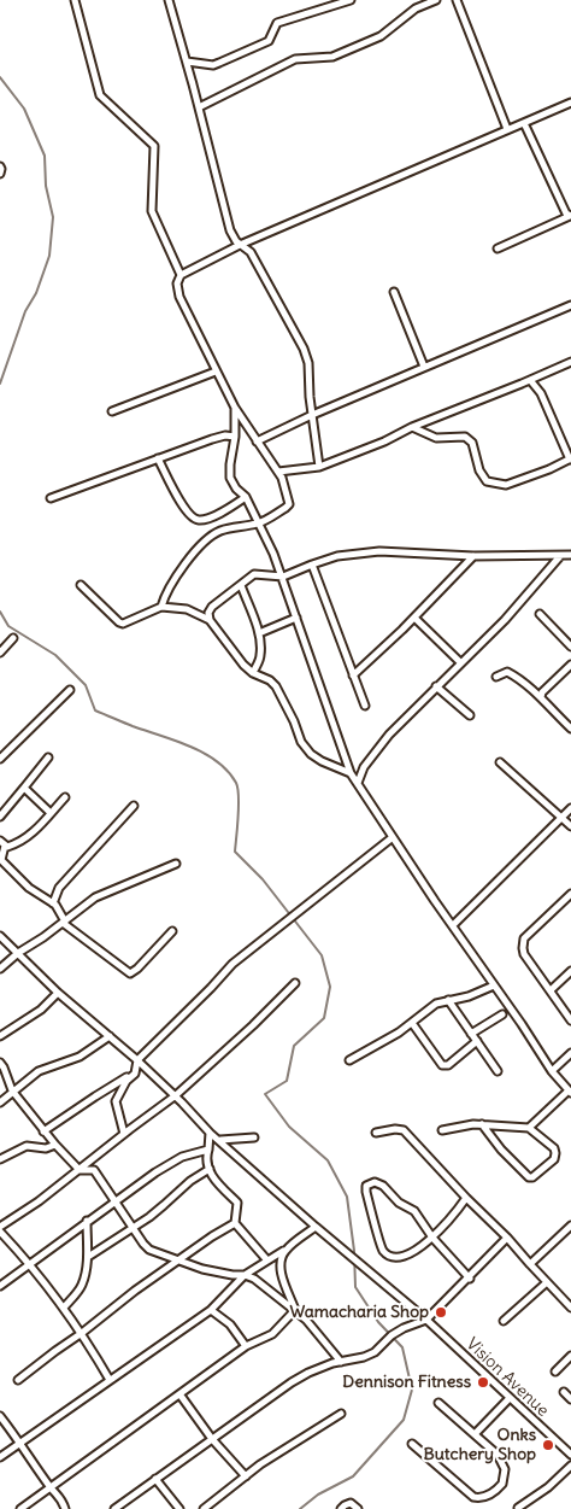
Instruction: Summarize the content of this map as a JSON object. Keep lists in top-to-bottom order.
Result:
{
  "streets": {
    "street": ["Vision Avenue"]
  },
  "places": ["Wamacharia Shop", "Dennison Fitness", "Onks Butchery Shop"]
}
